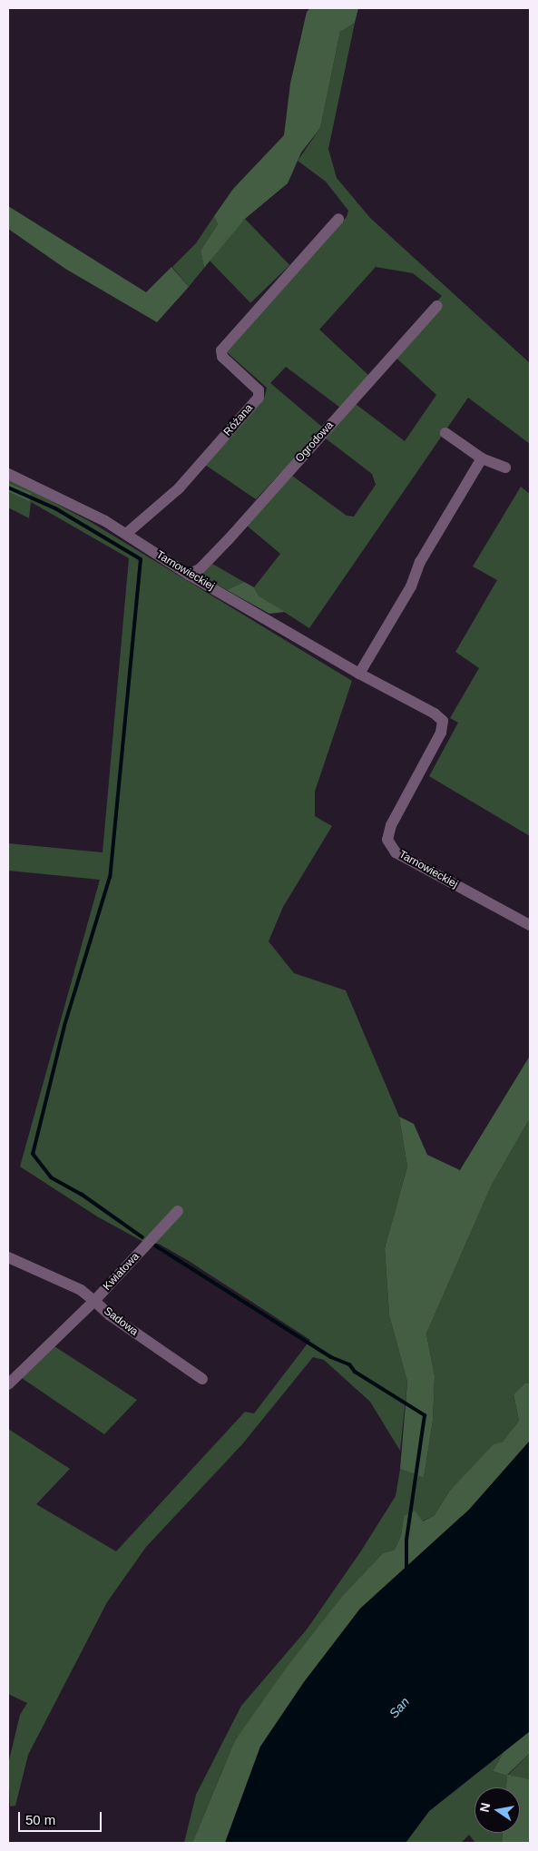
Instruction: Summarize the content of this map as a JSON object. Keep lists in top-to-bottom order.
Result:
{
  "streets": {
    "street": [
      "Różana",
      "Ogrodowa",
      "Tarnowieckiej",
      "Kwiatowa",
      "Sadowa"
    ]
  },
  "crossings": [
    ["Różana", "Tarnowieckiej"],
    ["Ogrodowa", "Tarnowieckiej"],
    ["Kwiatowa", "Sadowa"]
  ],
  "water": ["San"],
  "scale_bar": "50 m",
  "north": "left"
}
